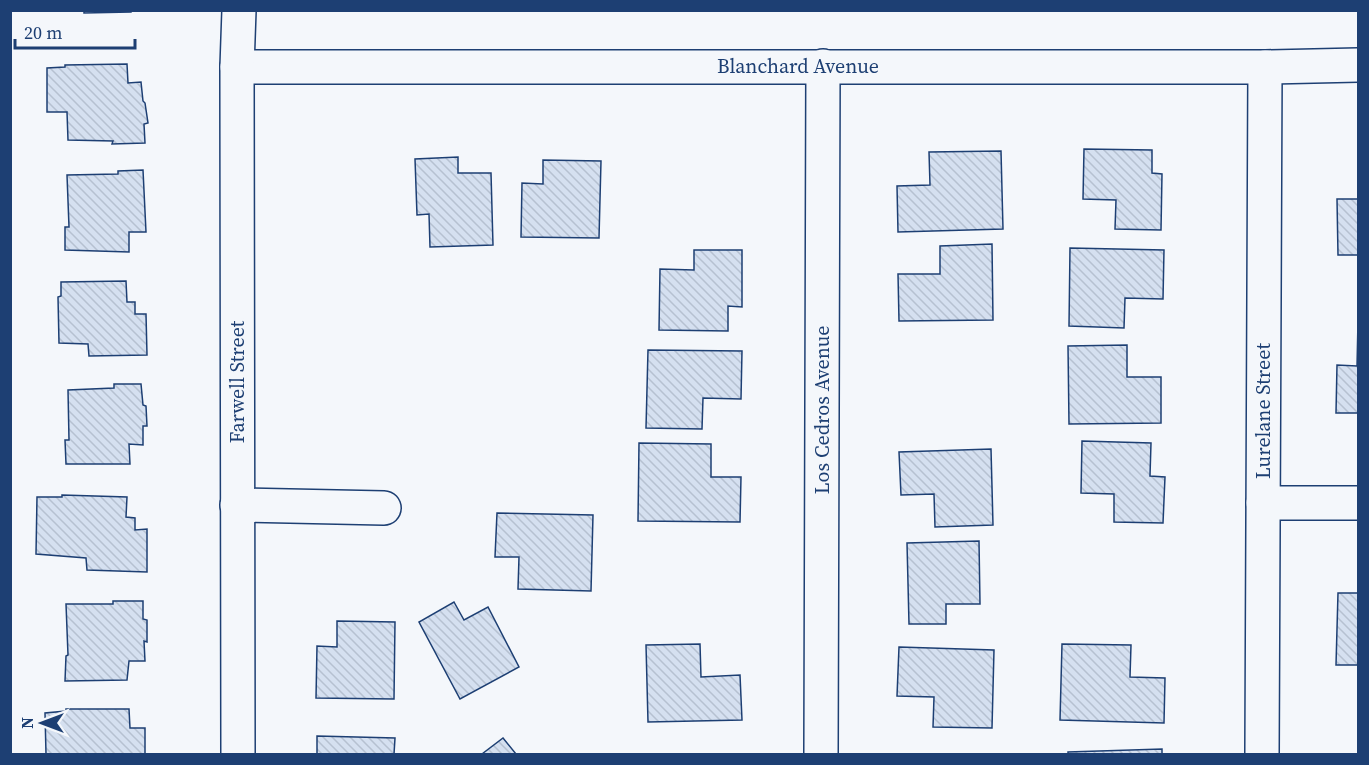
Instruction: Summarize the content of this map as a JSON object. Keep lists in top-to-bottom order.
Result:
{
  "streets": {
    "street": [
      "Blanchard Avenue",
      "Farwell Street",
      "Los Cedros Avenue",
      "Lurelane Street"
    ]
  },
  "crossings": [
    ["Blanchard Avenue", "Farwell Street"],
    ["Blanchard Avenue", "Los Cedros Avenue"],
    ["Blanchard Avenue", "Lurelane Street"]
  ],
  "scale_bar": "20 m",
  "north": "left"
}
